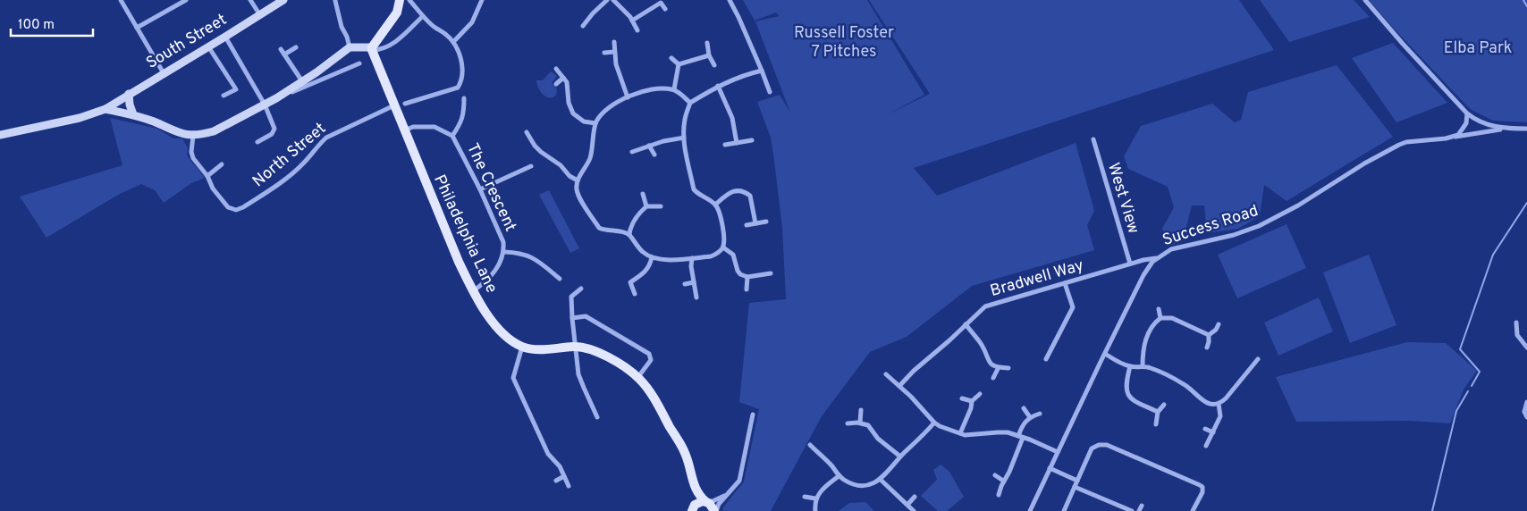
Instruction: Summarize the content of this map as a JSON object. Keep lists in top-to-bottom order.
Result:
{
  "streets": {
    "main road": ["Philadelphia Lane"],
    "street": [
      "South Street",
      "North Street",
      "The Crescent",
      "West View",
      "Success Road",
      "Bradwell Way"
    ]
  },
  "crossings": [
    ["North Street", "Philadelphia Lane"],
    ["The Crescent", "Philadelphia Lane"],
    ["West View", "Bradwell Way"],
    ["Success Road", "Bradwell Way"]
  ],
  "parks": ["Russell Foster 7 Pitches", "Elba Park"],
  "scale_bar": "100 m"
}
